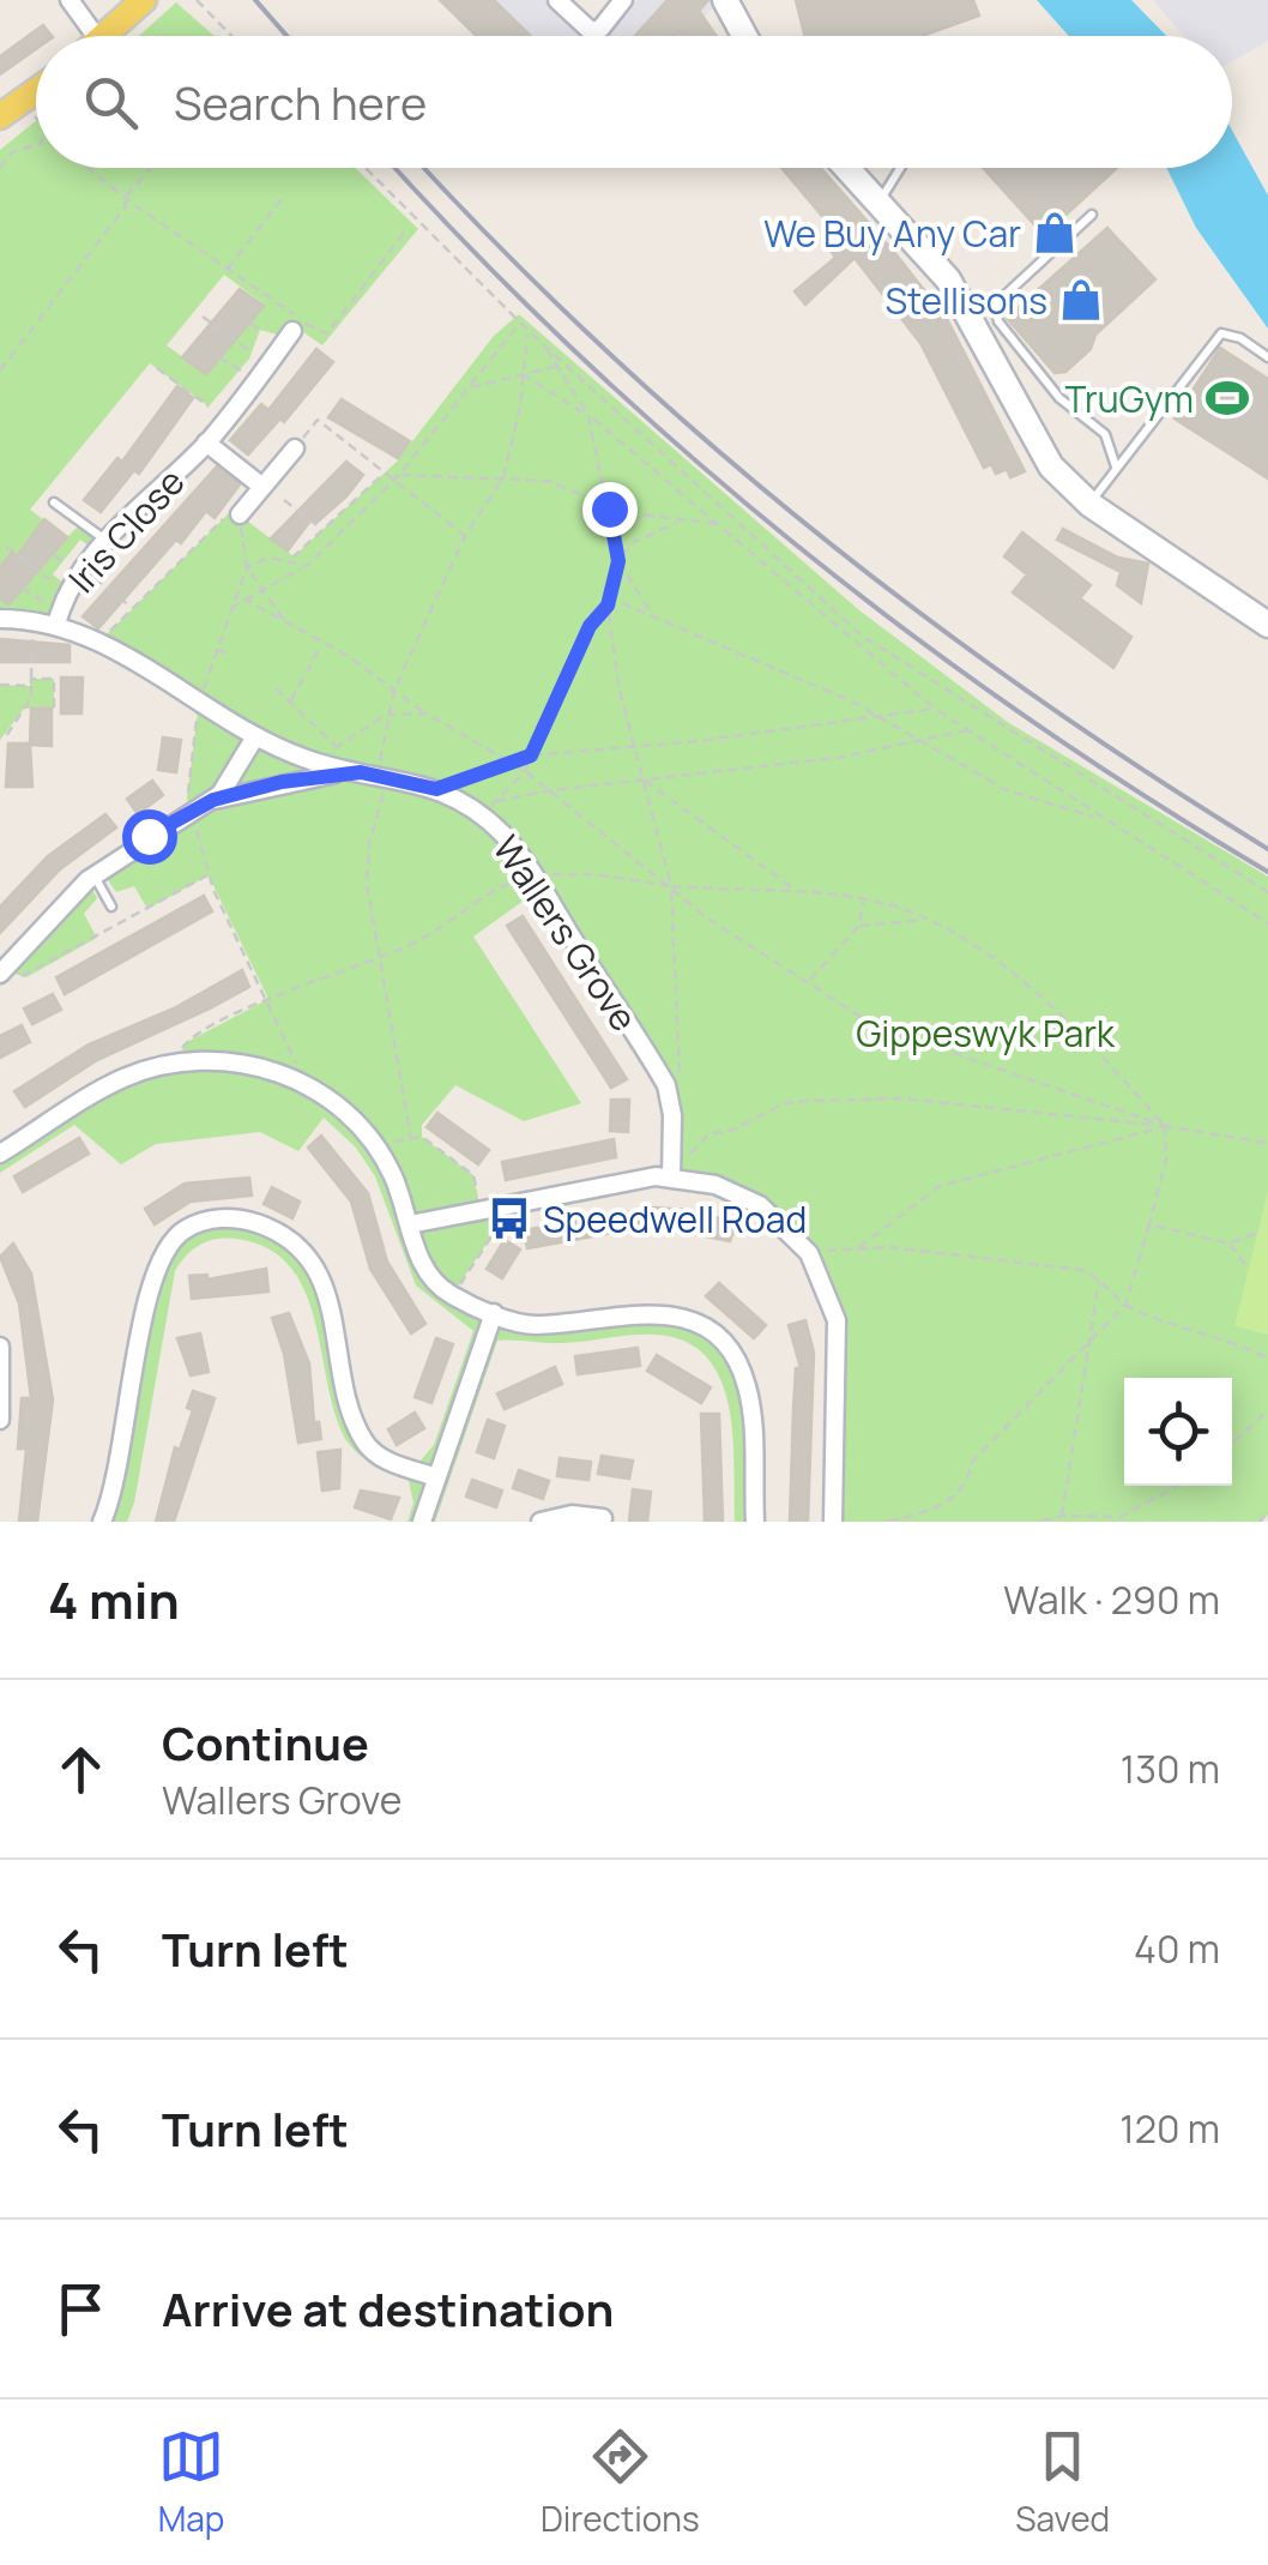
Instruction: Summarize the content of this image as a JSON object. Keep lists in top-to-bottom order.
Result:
{
  "streets": {
    "street": ["Iris Close", "Wallers Grove"]
  },
  "parks": ["Gippeswyk Park"],
  "places": {
    "shop": ["We Buy Any Car", "Stellisons"],
    "sports": ["TruGym"],
    "bus stop": ["Speedwell Road"]
  },
  "page": {
    "search": "Search here",
    "heading": ["4 min", "Walk · 290 m"],
    "list": [
      ["Continue", "Wallers Grove", "130 m"],
      ["Turn left", "40 m"],
      ["Turn left", "120 m"],
      "Arrive at destination"
    ],
    "nav": ["Map", "Directions", "Saved"]
  }
}
